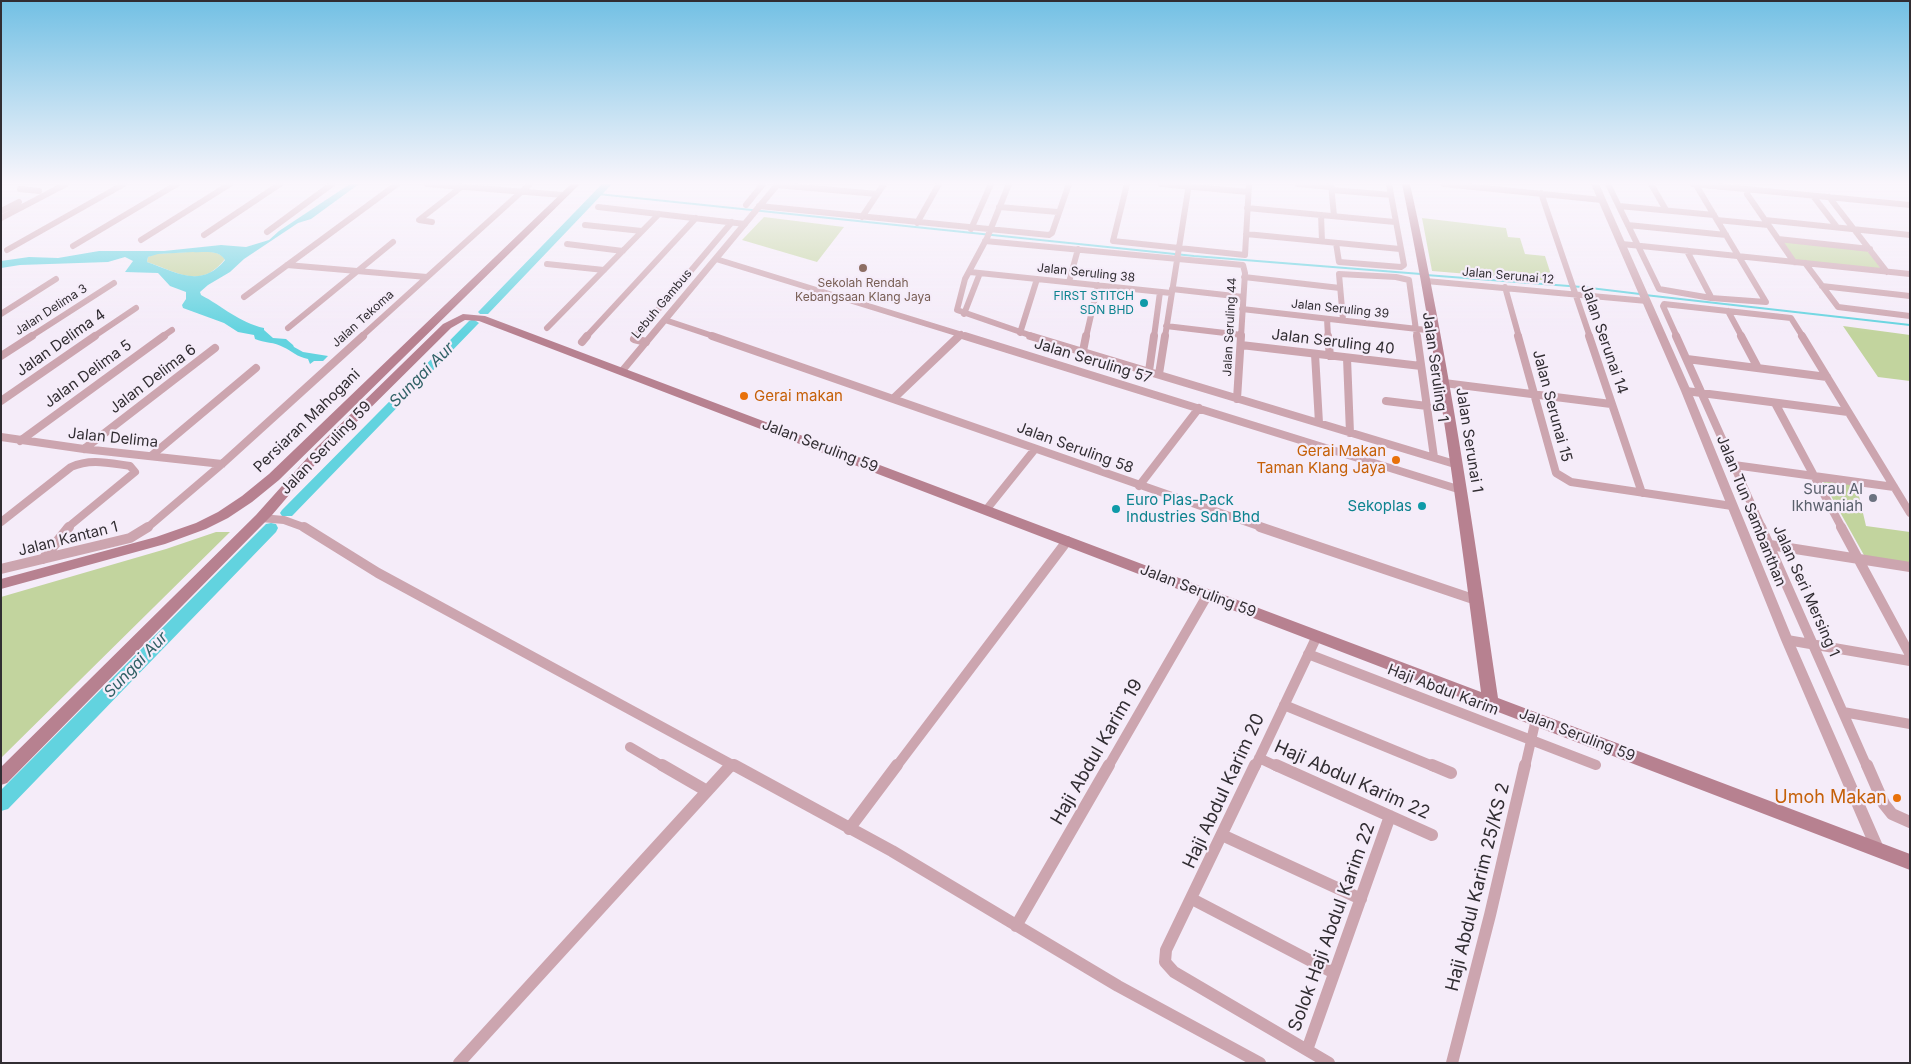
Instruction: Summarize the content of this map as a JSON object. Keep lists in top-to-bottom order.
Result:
{
  "streets": {
    "main road": ["Persiaran Mahogani", "Jalan Serunai 1", "Jalan Seruling 59"],
    "street": [
      "Jalan Seruling 38",
      "Jalan Serunai 12",
      "Lebuh Gambus",
      "Jalan Seruling 39",
      "Jalan Delima 3",
      "Jalan Tekoma",
      "Jalan Seruling 44",
      "Jalan Serunai 14",
      "Jalan Seruling 40",
      "Jalan Delima 4",
      "Jalan Seruling 57",
      "Jalan Seruling 1",
      "Jalan Delima 5",
      "Jalan Delima 6",
      "Jalan Serunai 15",
      "Jalan Delima",
      "Jalan Seruling 58",
      "Jalan Tun Sambanthan",
      "Jalan Kantan 1",
      "Jalan Seri Mersing 1",
      "Haji Abdul Karim",
      "Haji Abdul Karim 19",
      "Haji Abdul Karim 22",
      "Haji Abdul Karim 20",
      "Haji Abdul Karim 25/KS 2",
      "Solok Haji Abdul Karim 22"
    ]
  },
  "crossings": [
    ["Jalan Seruling 38", "Jalan Seruling 44"],
    ["Jalan Serunai 12", "Jalan Serunai 14"],
    ["Jalan Serunai 12", "Jalan Serunai 15"],
    ["Jalan Serunai 12", "Jalan Serunai 1"],
    ["Jalan Serunai 12", "Jalan Tun Sambanthan"],
    ["Lebuh Gambus", "Jalan Seruling 57"],
    ["Lebuh Gambus", "Jalan Seruling 59"],
    ["Lebuh Gambus", "Jalan Seruling 58"],
    ["Jalan Seruling 39", "Jalan Seruling 44"],
    ["Jalan Seruling 39", "Jalan Seruling 1"],
    ["Jalan Seruling 39", "Jalan Serunai 1"],
    ["Jalan Tekoma", "Jalan Delima"],
    ["Jalan Tekoma", "Jalan Kantan 1"],
    ["Jalan Seruling 44", "Jalan Seruling 40"],
    ["Jalan Seruling 44", "Jalan Seruling 57"],
    ["Jalan Serunai 14", "Jalan Serunai 15"],
    ["Jalan Seruling 40", "Jalan Seruling 1"],
    ["Jalan Seruling 57", "Jalan Seruling 1"],
    ["Jalan Seruling 57", "Jalan Serunai 1"],
    ["Jalan Delima 5", "Jalan Delima"],
    ["Jalan Delima 6", "Jalan Delima"],
    ["Jalan Serunai 15", "Jalan Tun Sambanthan"],
    ["Jalan Serunai 1", "Jalan Seruling 59"],
    ["Jalan Serunai 1", "Jalan Seruling 58"],
    ["Jalan Seruling 59", "Jalan Tun Sambanthan"],
    ["Jalan Seruling 59", "Haji Abdul Karim 19"],
    ["Jalan Seruling 59", "Haji Abdul Karim 20"],
    ["Jalan Seruling 59", "Haji Abdul Karim 25/KS 2"],
    ["Jalan Tun Sambanthan", "Jalan Seri Mersing 1"],
    ["Haji Abdul Karim", "Haji Abdul Karim 20"],
    ["Haji Abdul Karim", "Haji Abdul Karim 25/KS 2"],
    ["Haji Abdul Karim 22", "Haji Abdul Karim 20"],
    ["Haji Abdul Karim 22", "Solok Haji Abdul Karim 22"],
    ["Haji Abdul Karim 20", "Solok Haji Abdul Karim 22"]
  ],
  "water": ["Sungai Aur"],
  "places": [
    "Sekolah Rendah Kebangsaan Klang Jaya",
    "FIRST STITCH SDN BHD",
    "Gerai makan",
    "Gerai Makan Taman Klang Jaya",
    "Surau Al Ikhwaniah",
    "Sekoplas",
    "Euro Plas-Pack Industries Sdn Bhd",
    "Umoh Makan"
  ]
}
